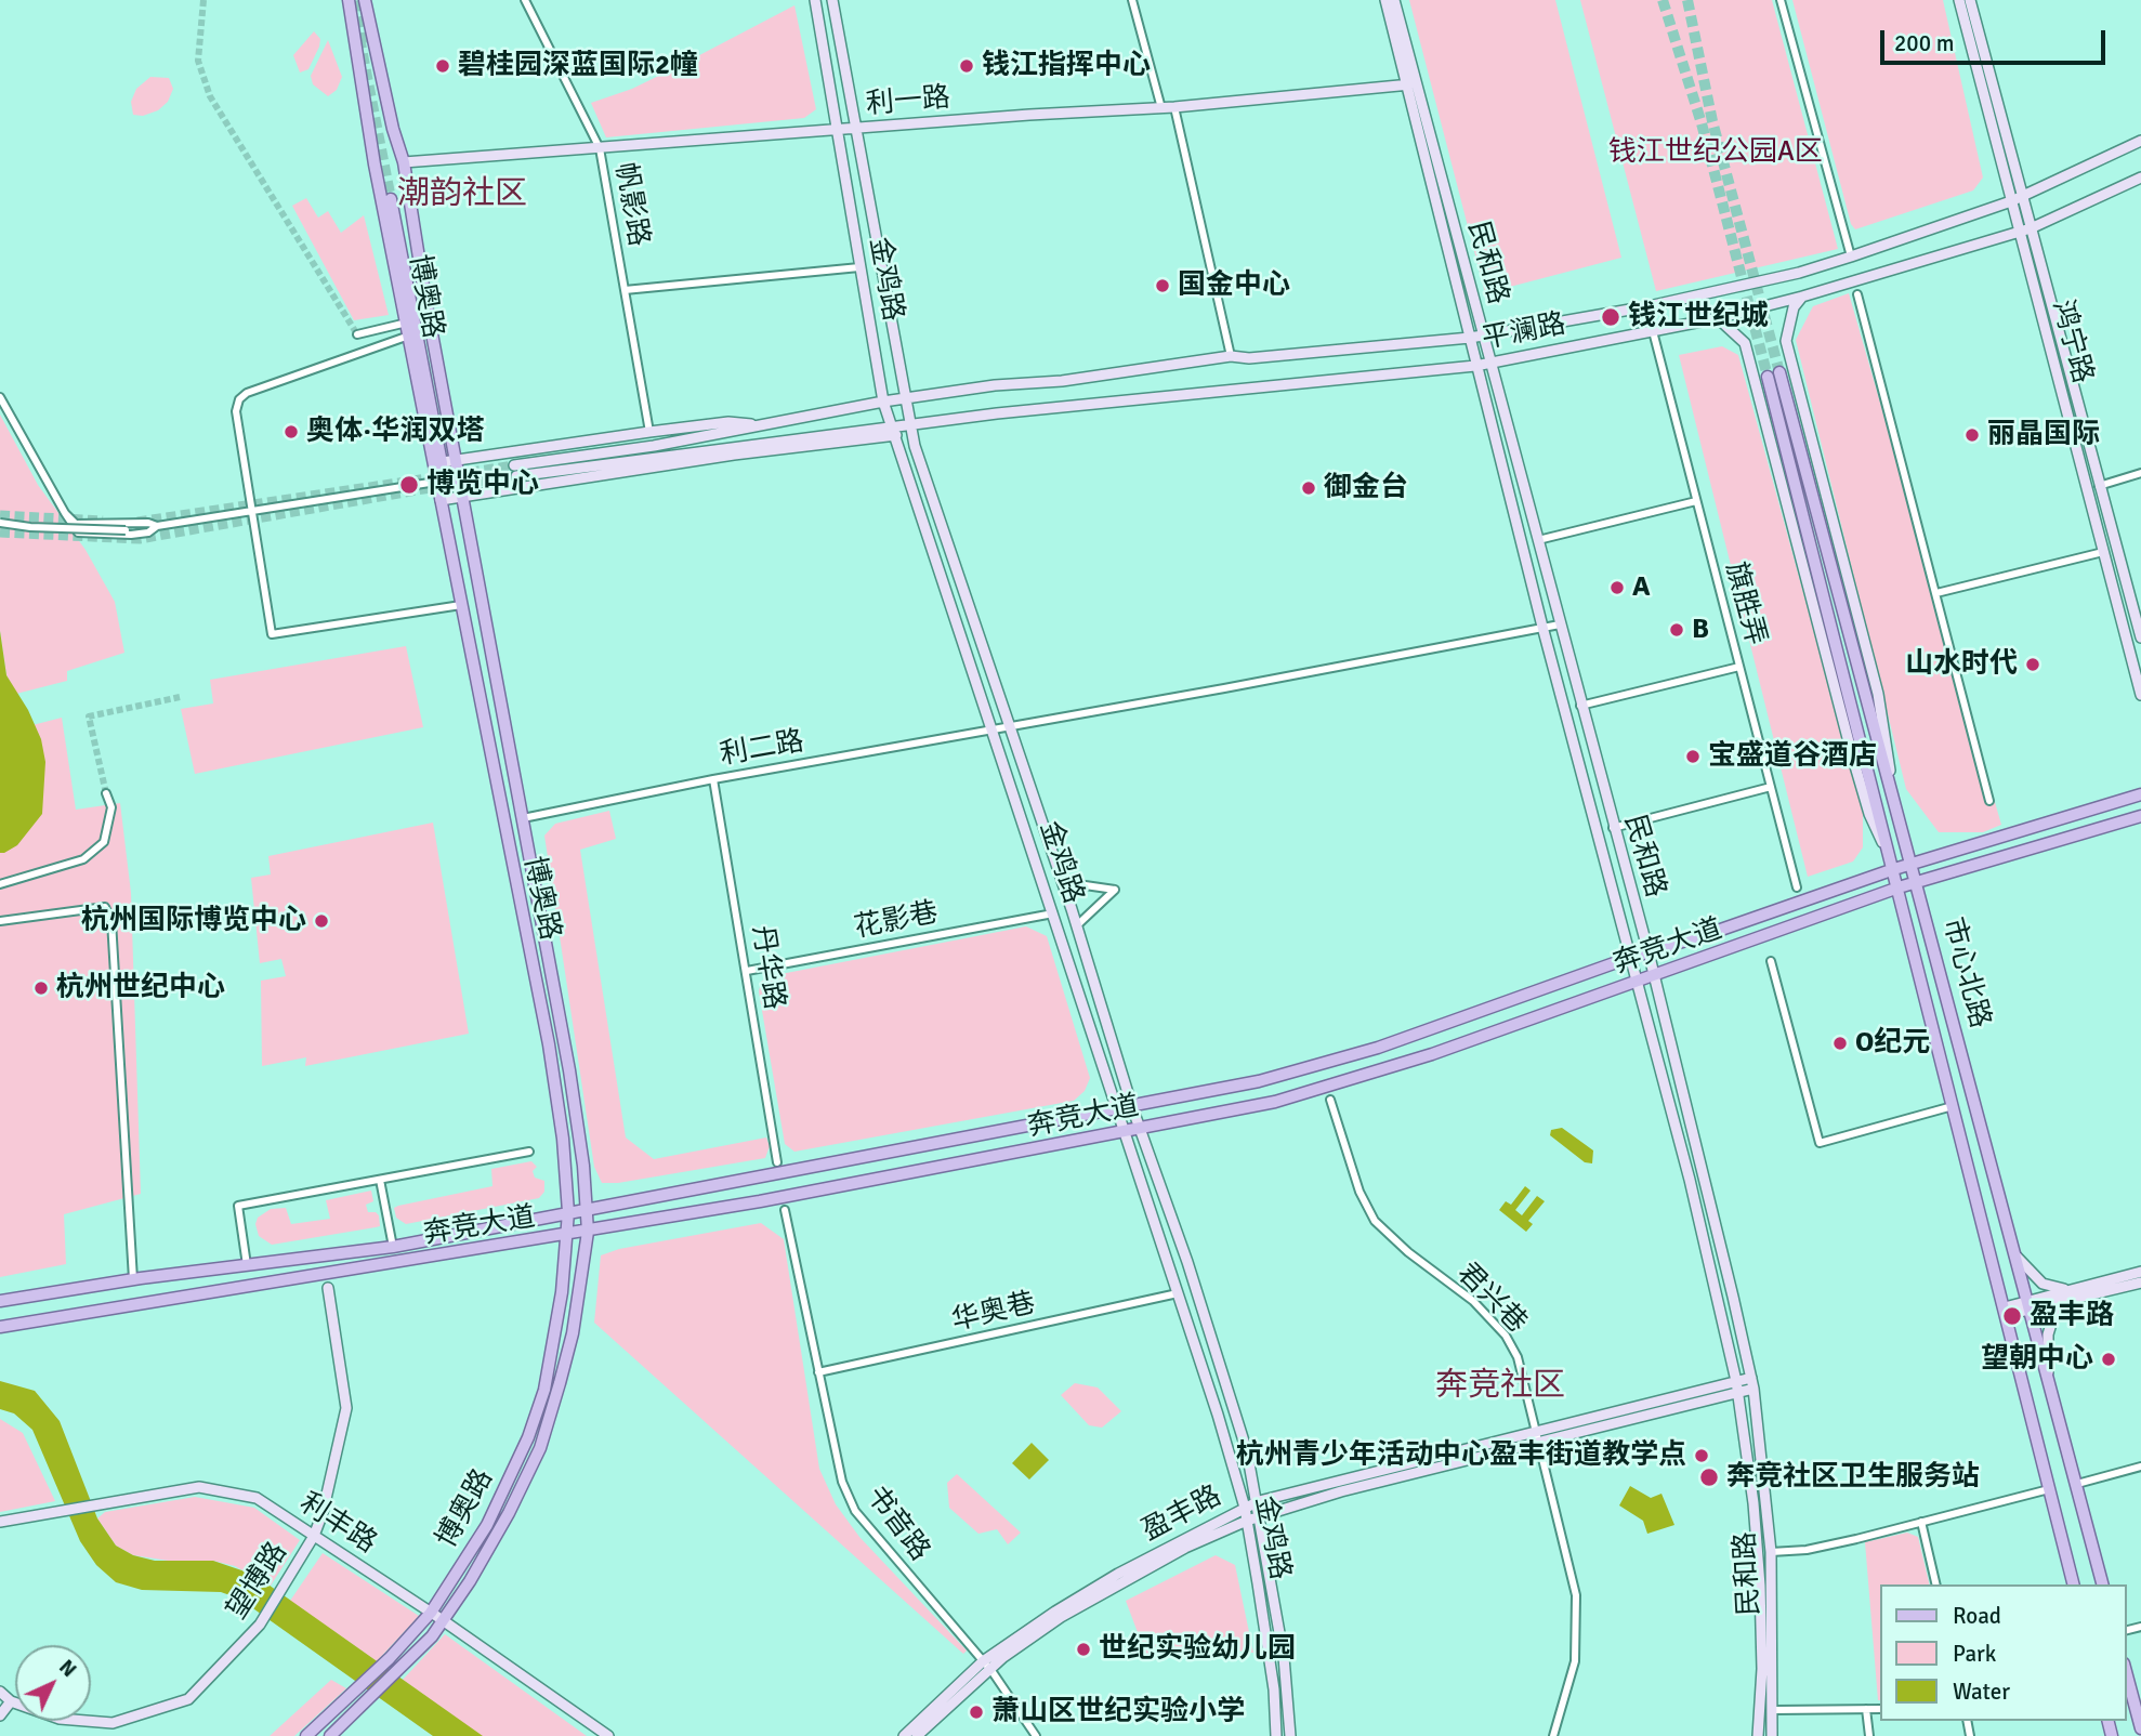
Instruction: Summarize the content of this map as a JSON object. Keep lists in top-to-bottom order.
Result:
{
  "streets": {
    "main road": [
      "利一路",
      "民和路",
      "金鸡路",
      "博奥路",
      "平澜路",
      "鸿宁路",
      "奔竞大道",
      "市心北路",
      "盈丰路",
      "利丰路",
      "望博路"
    ],
    "street": [
      "帆影路",
      "旗胜弄",
      "利二路",
      "花影巷",
      "丹华路",
      "君兴巷",
      "华奥巷",
      "书音路"
    ]
  },
  "crossings": [
    ["利一路", "帆影路"],
    ["利一路", "民和路"],
    ["利一路", "金鸡路"],
    ["利一路", "博奥路"],
    ["民和路", "平澜路"],
    ["民和路", "利二路"],
    ["民和路", "奔竞大道"],
    ["民和路", "盈丰路"],
    ["金鸡路", "平澜路"],
    ["金鸡路", "利二路"],
    ["金鸡路", "花影巷"],
    ["金鸡路", "奔竞大道"],
    ["金鸡路", "华奥巷"],
    ["金鸡路", "盈丰路"],
    ["博奥路", "利二路"],
    ["博奥路", "奔竞大道"],
    ["博奥路", "利丰路"],
    ["平澜路", "鸿宁路"],
    ["平澜路", "旗胜弄"],
    ["利二路", "丹华路"],
    ["花影巷", "丹华路"],
    ["奔竞大道", "市心北路"],
    ["君兴巷", "盈丰路"],
    ["华奥巷", "书音路"],
    ["盈丰路", "书音路"],
    ["利丰路", "望博路"]
  ],
  "districts": ["潮韵社区", "奔竞社区"],
  "parks": ["钱江世纪公园A区"],
  "places": [
    "碧桂园深蓝国际2幢",
    "钱江指挥中心",
    "国金中心",
    "钱江世纪城",
    "奥体·华润双塔",
    "丽晶国际",
    "博览中心",
    "御金台",
    "A",
    "B",
    "山水时代",
    "宝盛道谷酒店",
    "杭州国际博览中心",
    "杭州世纪中心",
    "O纪元",
    "盈丰路",
    "望朝中心",
    "杭州青少年活动中心盈丰街道教学点",
    "奔竞社区卫生服务站",
    "世纪实验幼儿园",
    "萧山区世纪实验小学"
  ],
  "legend": ["Road", "Park", "Water"],
  "scale_bar": "200 m",
  "north": "top right"
}
